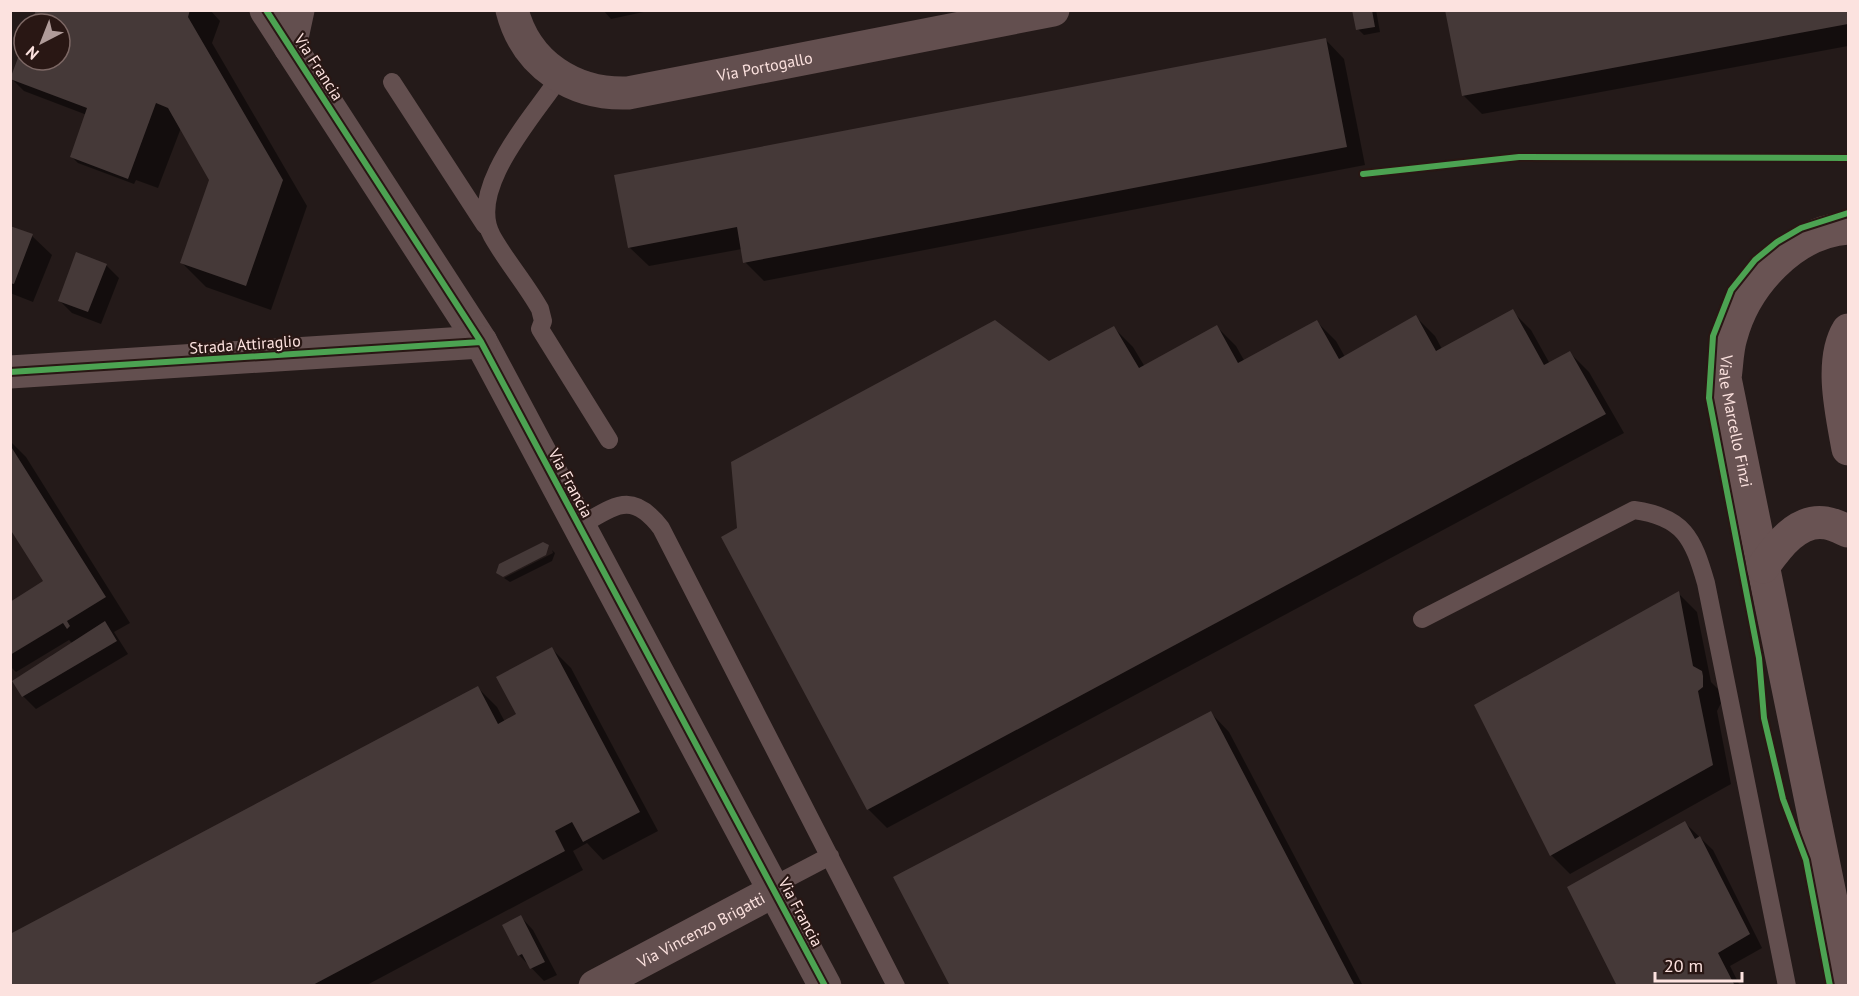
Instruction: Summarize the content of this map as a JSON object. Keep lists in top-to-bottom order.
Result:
{
  "streets": {
    "street": [
      "Via Portogallo",
      "Via Francia",
      "Strada Attiraglio",
      "Viale Marcello Finzi",
      "Via Vincenzo Brigatti"
    ]
  },
  "crossings": [
    ["Via Francia", "Strada Attiraglio"],
    ["Via Francia", "Via Vincenzo Brigatti"]
  ],
  "scale_bar": "20 m",
  "north": "bottom left"
}
